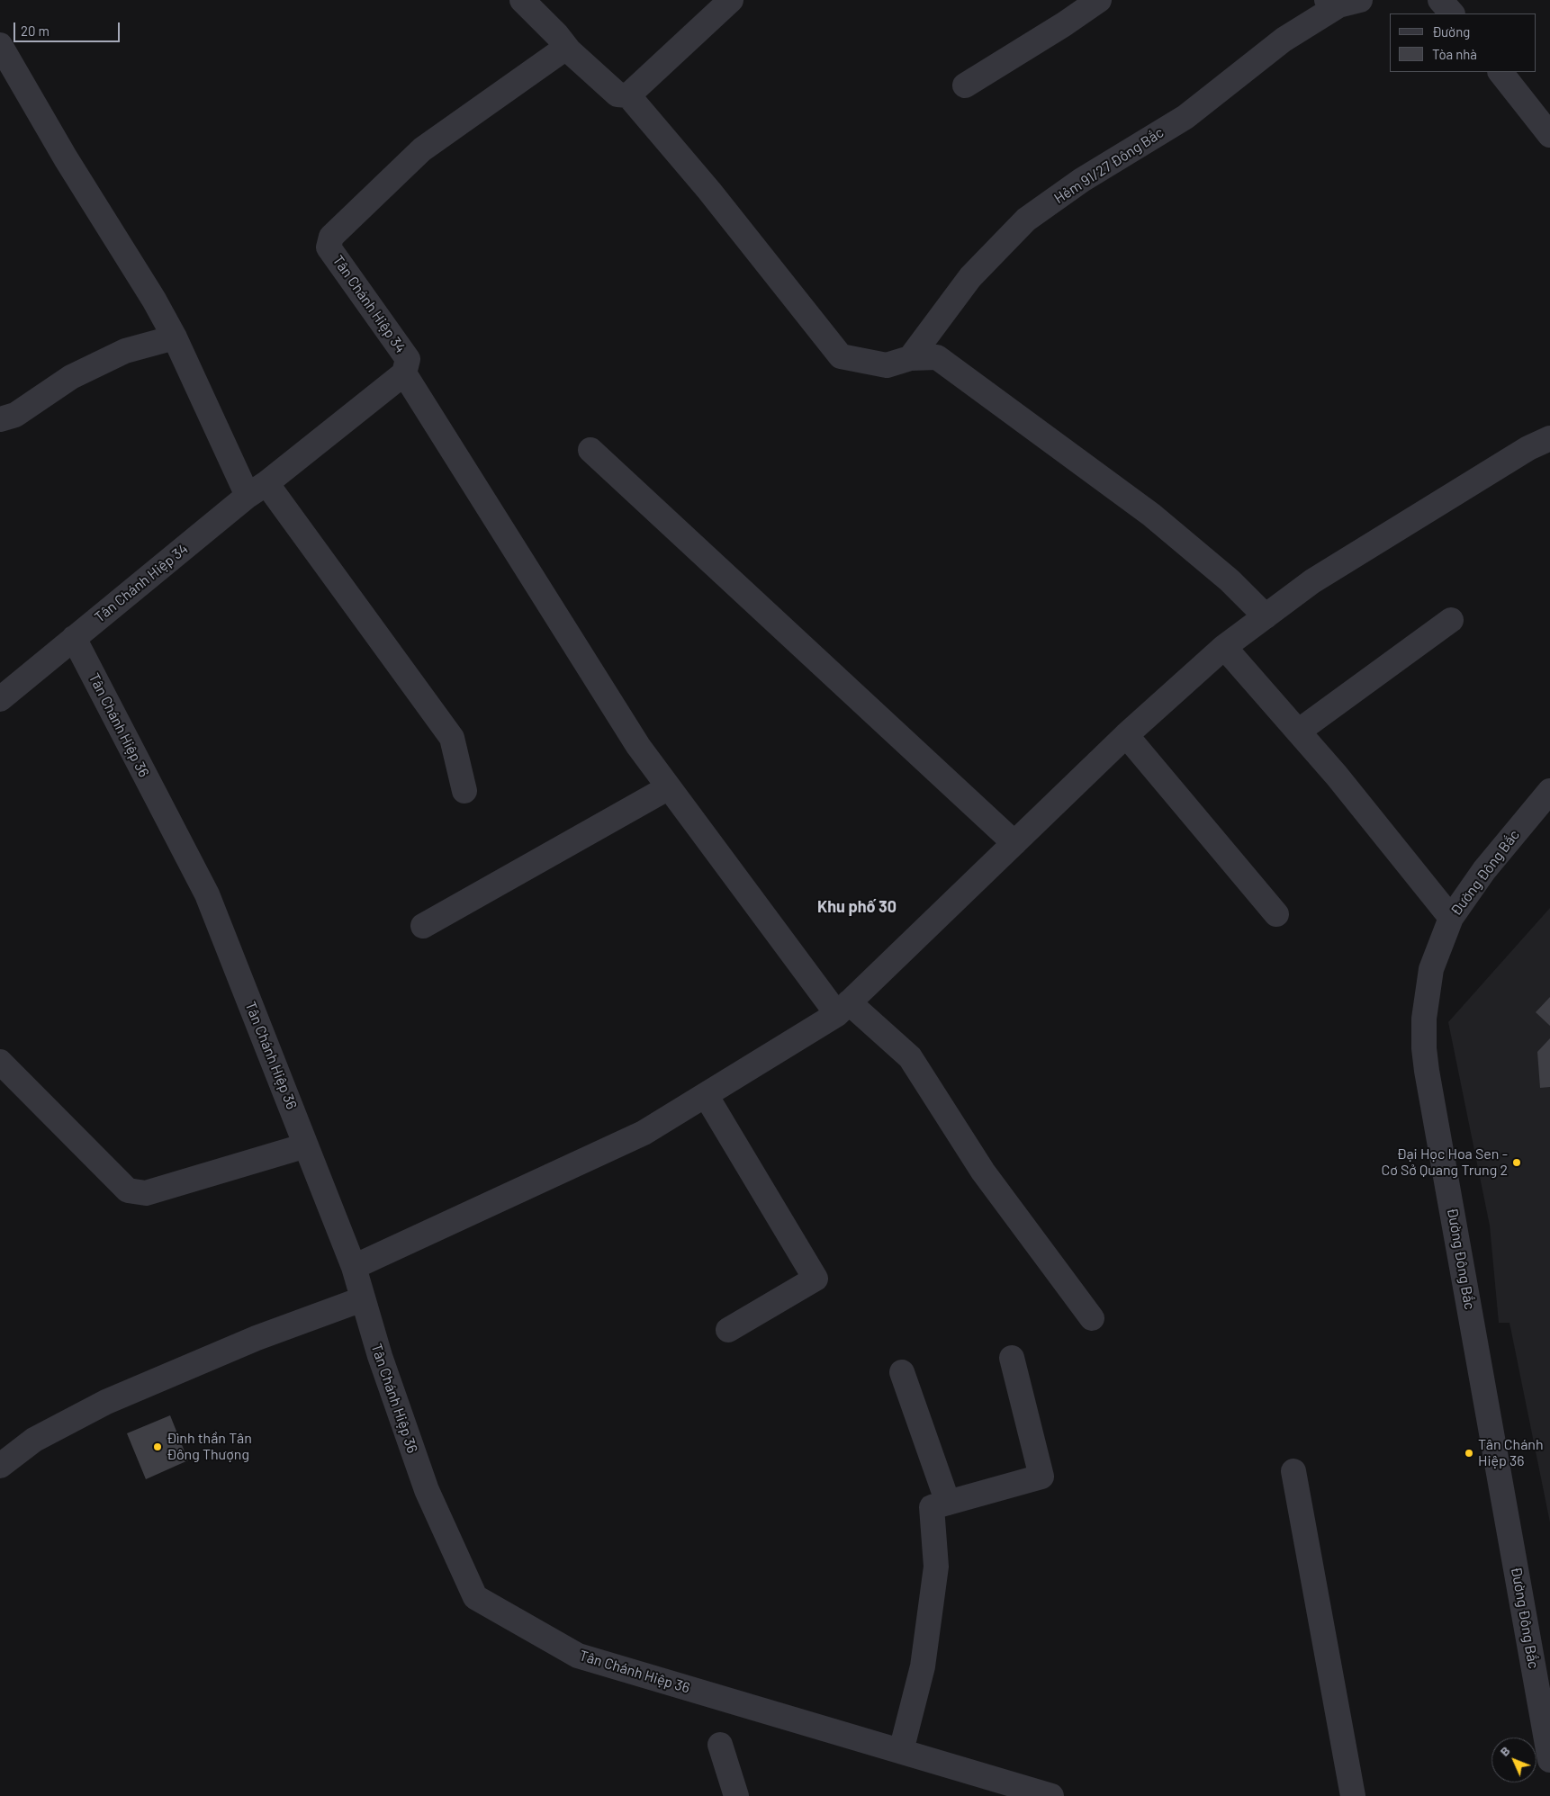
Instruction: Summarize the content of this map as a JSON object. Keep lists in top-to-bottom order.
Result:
{
  "streets": {
    "street": [
      "Hẻm 91/27 Đông Bắc",
      "Tân Chánh Hiệp 34",
      "Tân Chánh Hiệp 36",
      "Đường Đông Bắc"
    ]
  },
  "crossings": [
    ["Tân Chánh Hiệp 34", "Tân Chánh Hiệp 36"]
  ],
  "districts": ["Khu phố 30"],
  "places": ["Đại Học Hoa Sen - Cơ Sở Quang Trung 2", "Đình thần Tân Đông Thượng", "Tân Chánh Hiệp 36"],
  "legend": ["Đường", "Tòa nhà"],
  "scale_bar": "20 m",
  "north": "top left"
}
